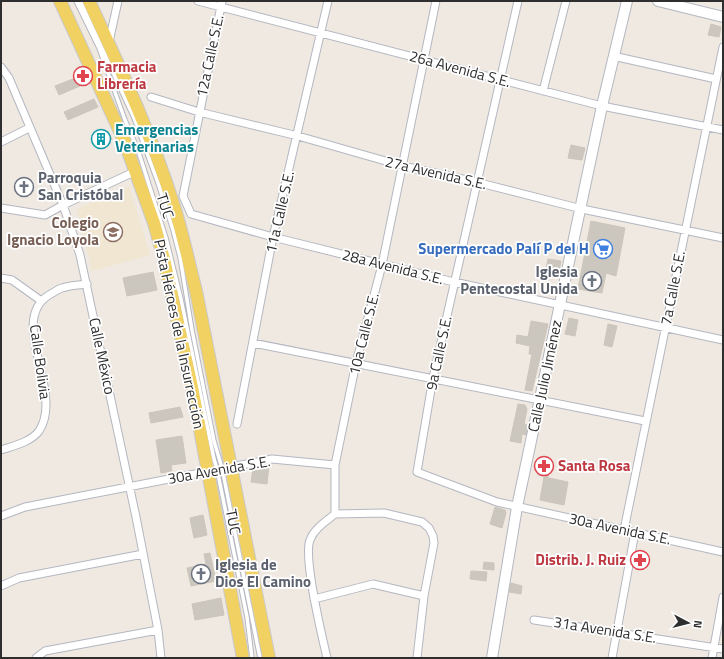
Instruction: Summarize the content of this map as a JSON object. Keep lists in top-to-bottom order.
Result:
{
  "streets": {
    "main road": ["Pista Héroes de la Insurrección", "Calle Julio Jiménez"],
    "street": [
      "12a Calle S.E.",
      "26a Avenida S.E.",
      "27a Avenida S.E.",
      "11a Calle S.E.",
      "28a Avenida S.E.",
      "7a Calle S.E.",
      "10a Calle S.E.",
      "9a Calle S.E.",
      "Calle México",
      "Calle Bolivia",
      "30a Avenida S.E.",
      "31a Avenida S.E."
    ],
    "lane": ["TUC"]
  },
  "crossings": [
    ["12a Calle S.E.", "26a Avenida S.E."],
    ["12a Calle S.E.", "27a Avenida S.E."],
    ["12a Calle S.E.", "28a Avenida S.E."],
    ["26a Avenida S.E.", "11a Calle S.E."],
    ["26a Avenida S.E.", "7a Calle S.E."],
    ["26a Avenida S.E.", "10a Calle S.E."],
    ["26a Avenida S.E.", "9a Calle S.E."],
    ["26a Avenida S.E.", "Calle Julio Jiménez"],
    ["27a Avenida S.E.", "11a Calle S.E."],
    ["27a Avenida S.E.", "28a Avenida S.E."],
    ["27a Avenida S.E.", "7a Calle S.E."],
    ["27a Avenida S.E.", "10a Calle S.E."],
    ["27a Avenida S.E.", "9a Calle S.E."],
    ["27a Avenida S.E.", "Calle Julio Jiménez"],
    ["TUC", "Pista Héroes de la Insurrección"],
    ["TUC", "30a Avenida S.E."],
    ["11a Calle S.E.", "28a Avenida S.E."],
    ["28a Avenida S.E.", "7a Calle S.E."],
    ["28a Avenida S.E.", "10a Calle S.E."],
    ["28a Avenida S.E.", "9a Calle S.E."],
    ["28a Avenida S.E.", "Calle Julio Jiménez"],
    ["7a Calle S.E.", "30a Avenida S.E."],
    ["Pista Héroes de la Insurrección", "30a Avenida S.E."],
    ["10a Calle S.E.", "30a Avenida S.E."],
    ["9a Calle S.E.", "30a Avenida S.E."],
    ["Calle México", "30a Avenida S.E."],
    ["Calle Julio Jiménez", "30a Avenida S.E."]
  ],
  "places": {
    "pharmacy": ["Farmacia Librería", "Santa Rosa", "Distrib. J. Ruiz"],
    "building": ["Emergencias Veterinarias"],
    "church": ["Parroquia San Cristóbal", "Iglesia Pentecostal Unida", "Iglesia de Dios El Camino"],
    "school or university": ["Colegio Ignacio Loyola"],
    "supermarket": ["Supermercado Palí P del H"]
  },
  "north": "right"
}
